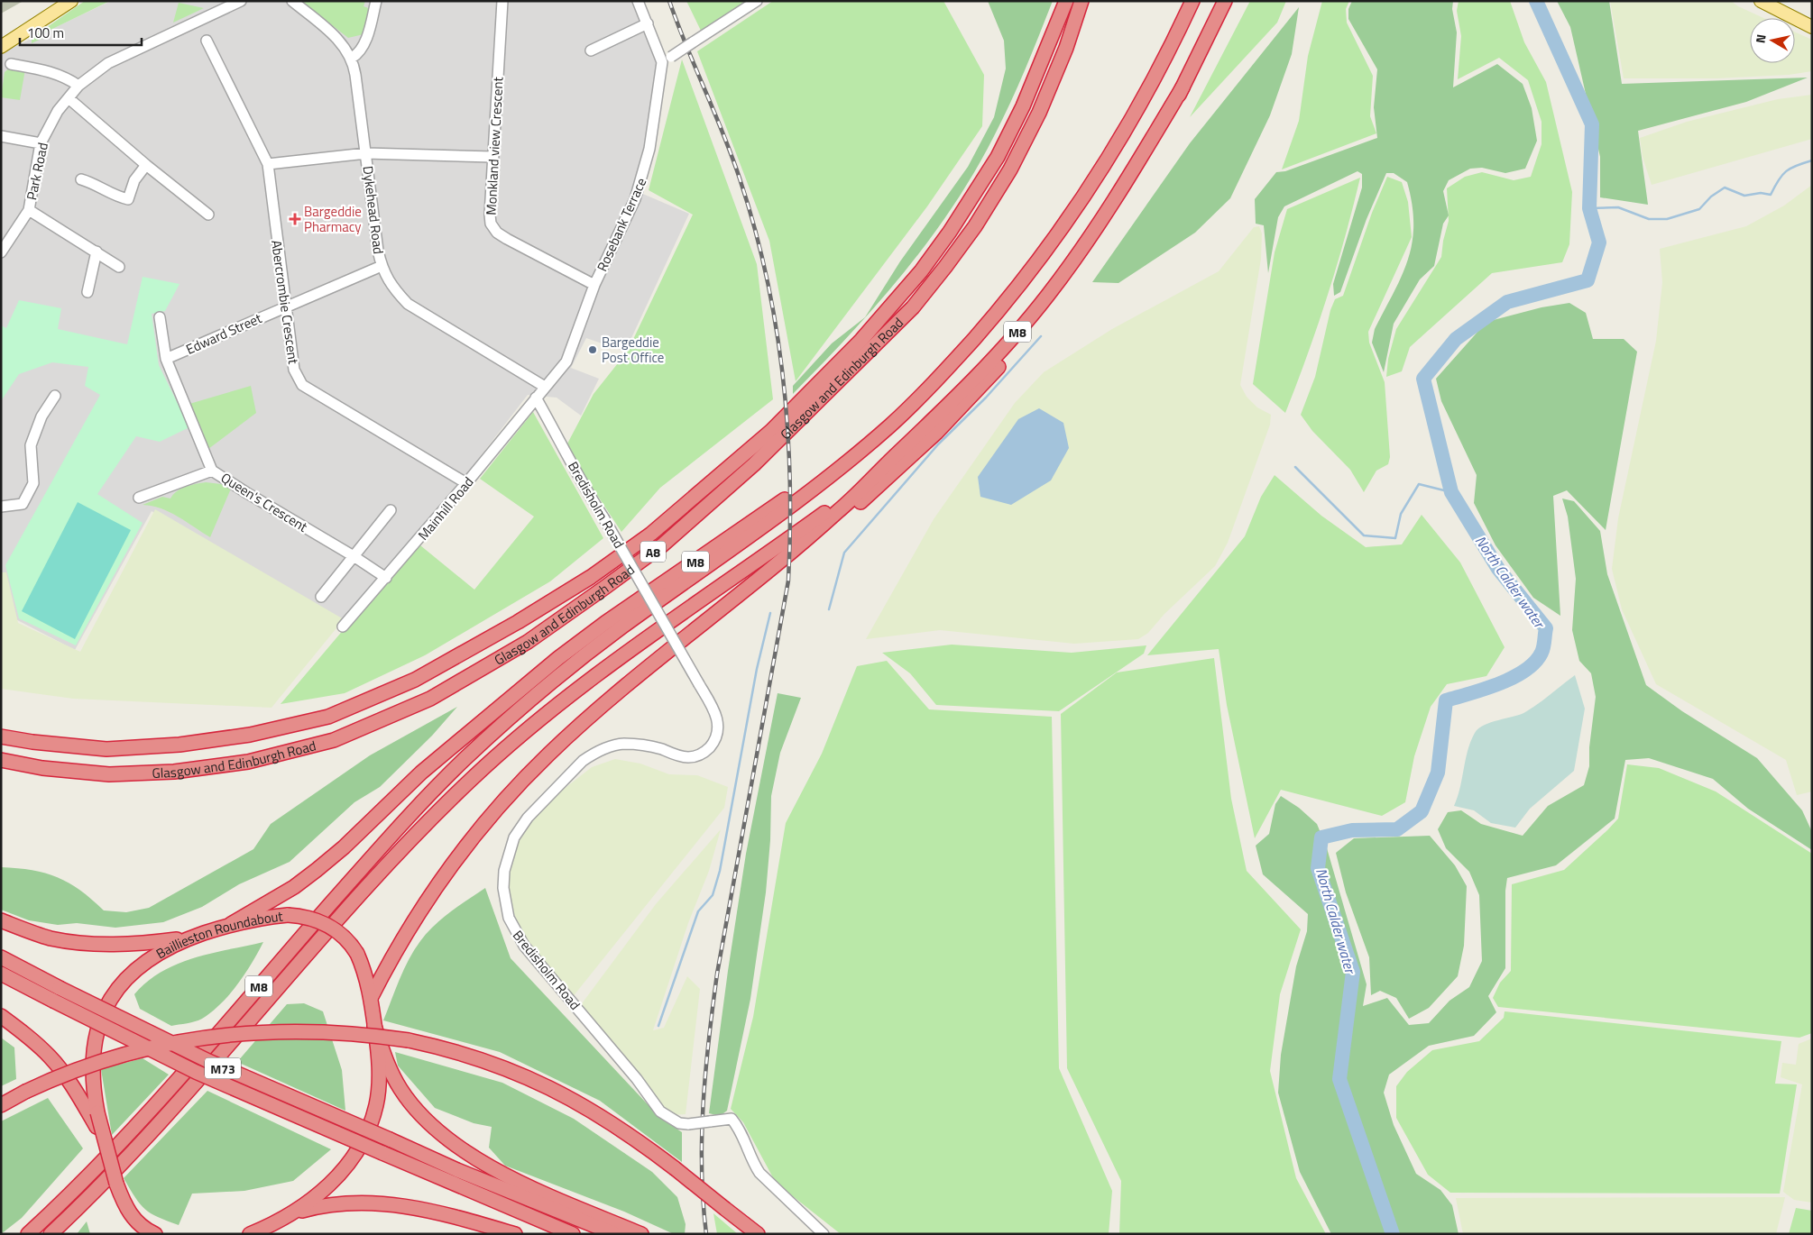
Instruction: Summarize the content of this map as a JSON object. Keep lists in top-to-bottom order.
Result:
{
  "streets": {
    "highway": [
      "M8",
      "Glasgow and Edinburgh Road",
      "A8",
      "Baillieston Roundabout",
      "M73"
    ],
    "street": [
      "Monkland view Crescent",
      "Park Road",
      "Dykehead Road",
      "Rosebank Terrace",
      "Abercrombie Crescent",
      "Edward Street",
      "Queen's Crescent",
      "Bredisholm Road",
      "Mainhill Road"
    ]
  },
  "crossings": [
    ["Monkland view Crescent", "Rosebank Terrace"],
    ["Dykehead Road", "Rosebank Terrace"],
    ["Dykehead Road", "Edward Street"],
    ["Dykehead Road", "Mainhill Road"],
    ["Rosebank Terrace", "Mainhill Road"],
    ["Abercrombie Crescent", "Edward Street"],
    ["Abercrombie Crescent", "Mainhill Road"],
    ["M8", "Baillieston Roundabout"],
    ["Edward Street", "Queen's Crescent"],
    ["Queen's Crescent", "Mainhill Road"],
    ["Bredisholm Road", "Mainhill Road"]
  ],
  "water": ["North Calder water"],
  "places": {
    "health": ["Bargeddie Pharmacy"],
    "other": ["Bargeddie Post Office"]
  },
  "scale_bar": "100 m",
  "north": "left"
}
